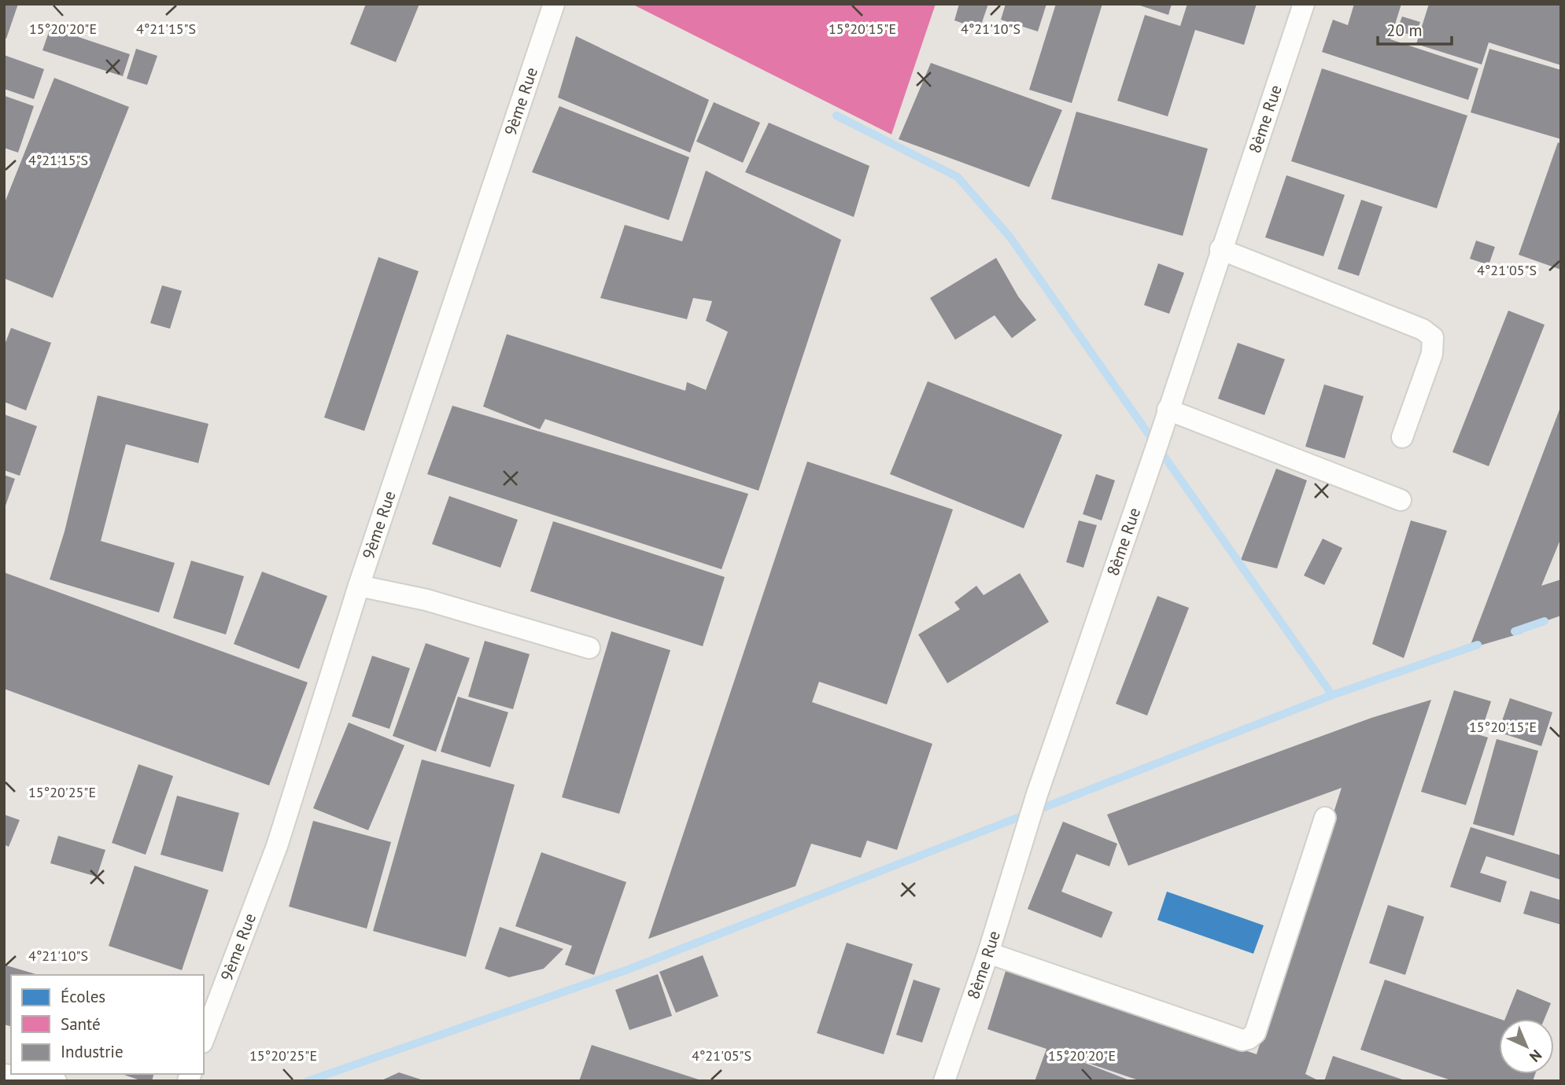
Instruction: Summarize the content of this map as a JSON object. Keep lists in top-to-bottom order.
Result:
{
  "streets": {
    "street": ["9ème Rue", "8ème Rue"]
  },
  "legend": ["Écoles", "Santé", "Industrie"],
  "scale_bar": "20 m",
  "north": "bottom right",
  "coordinates": [
    "4°21'15\"S",
    "4°21'10\"S",
    "15°20'20\"E",
    "15°20'15\"E",
    "4°21'05\"S",
    "15°20'25\"E"
  ]
}
